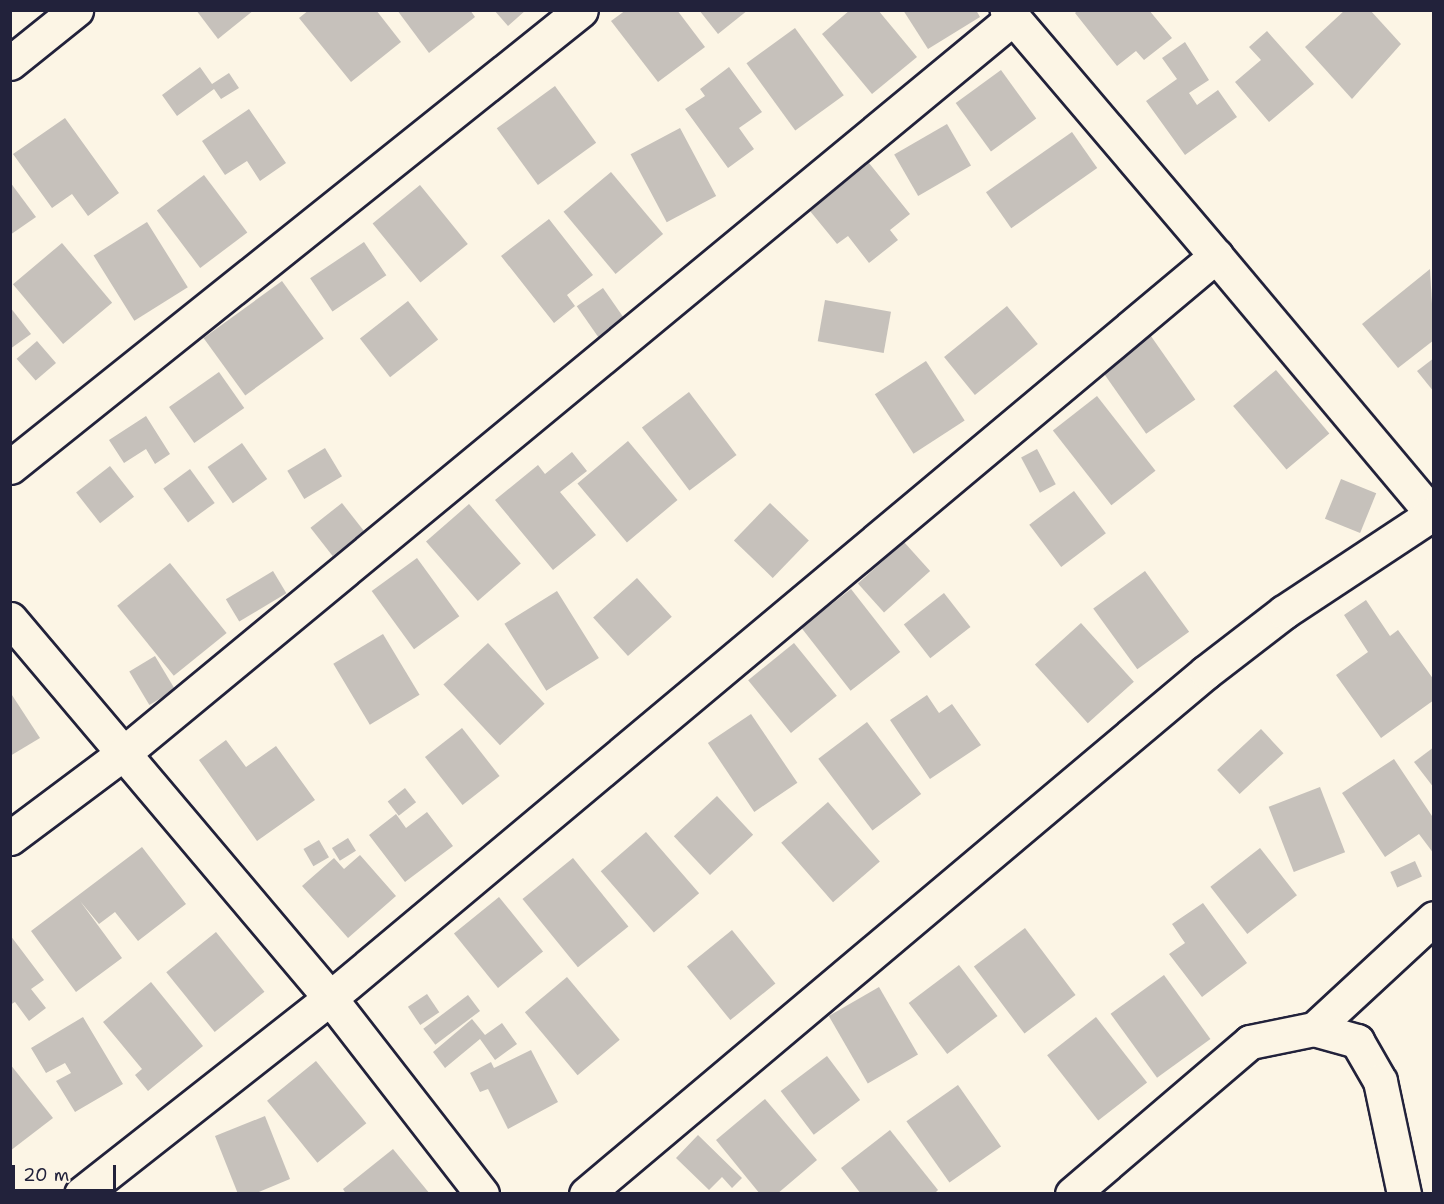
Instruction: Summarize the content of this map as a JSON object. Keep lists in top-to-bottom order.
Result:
{
  "scale_bar": "20 m"
}
